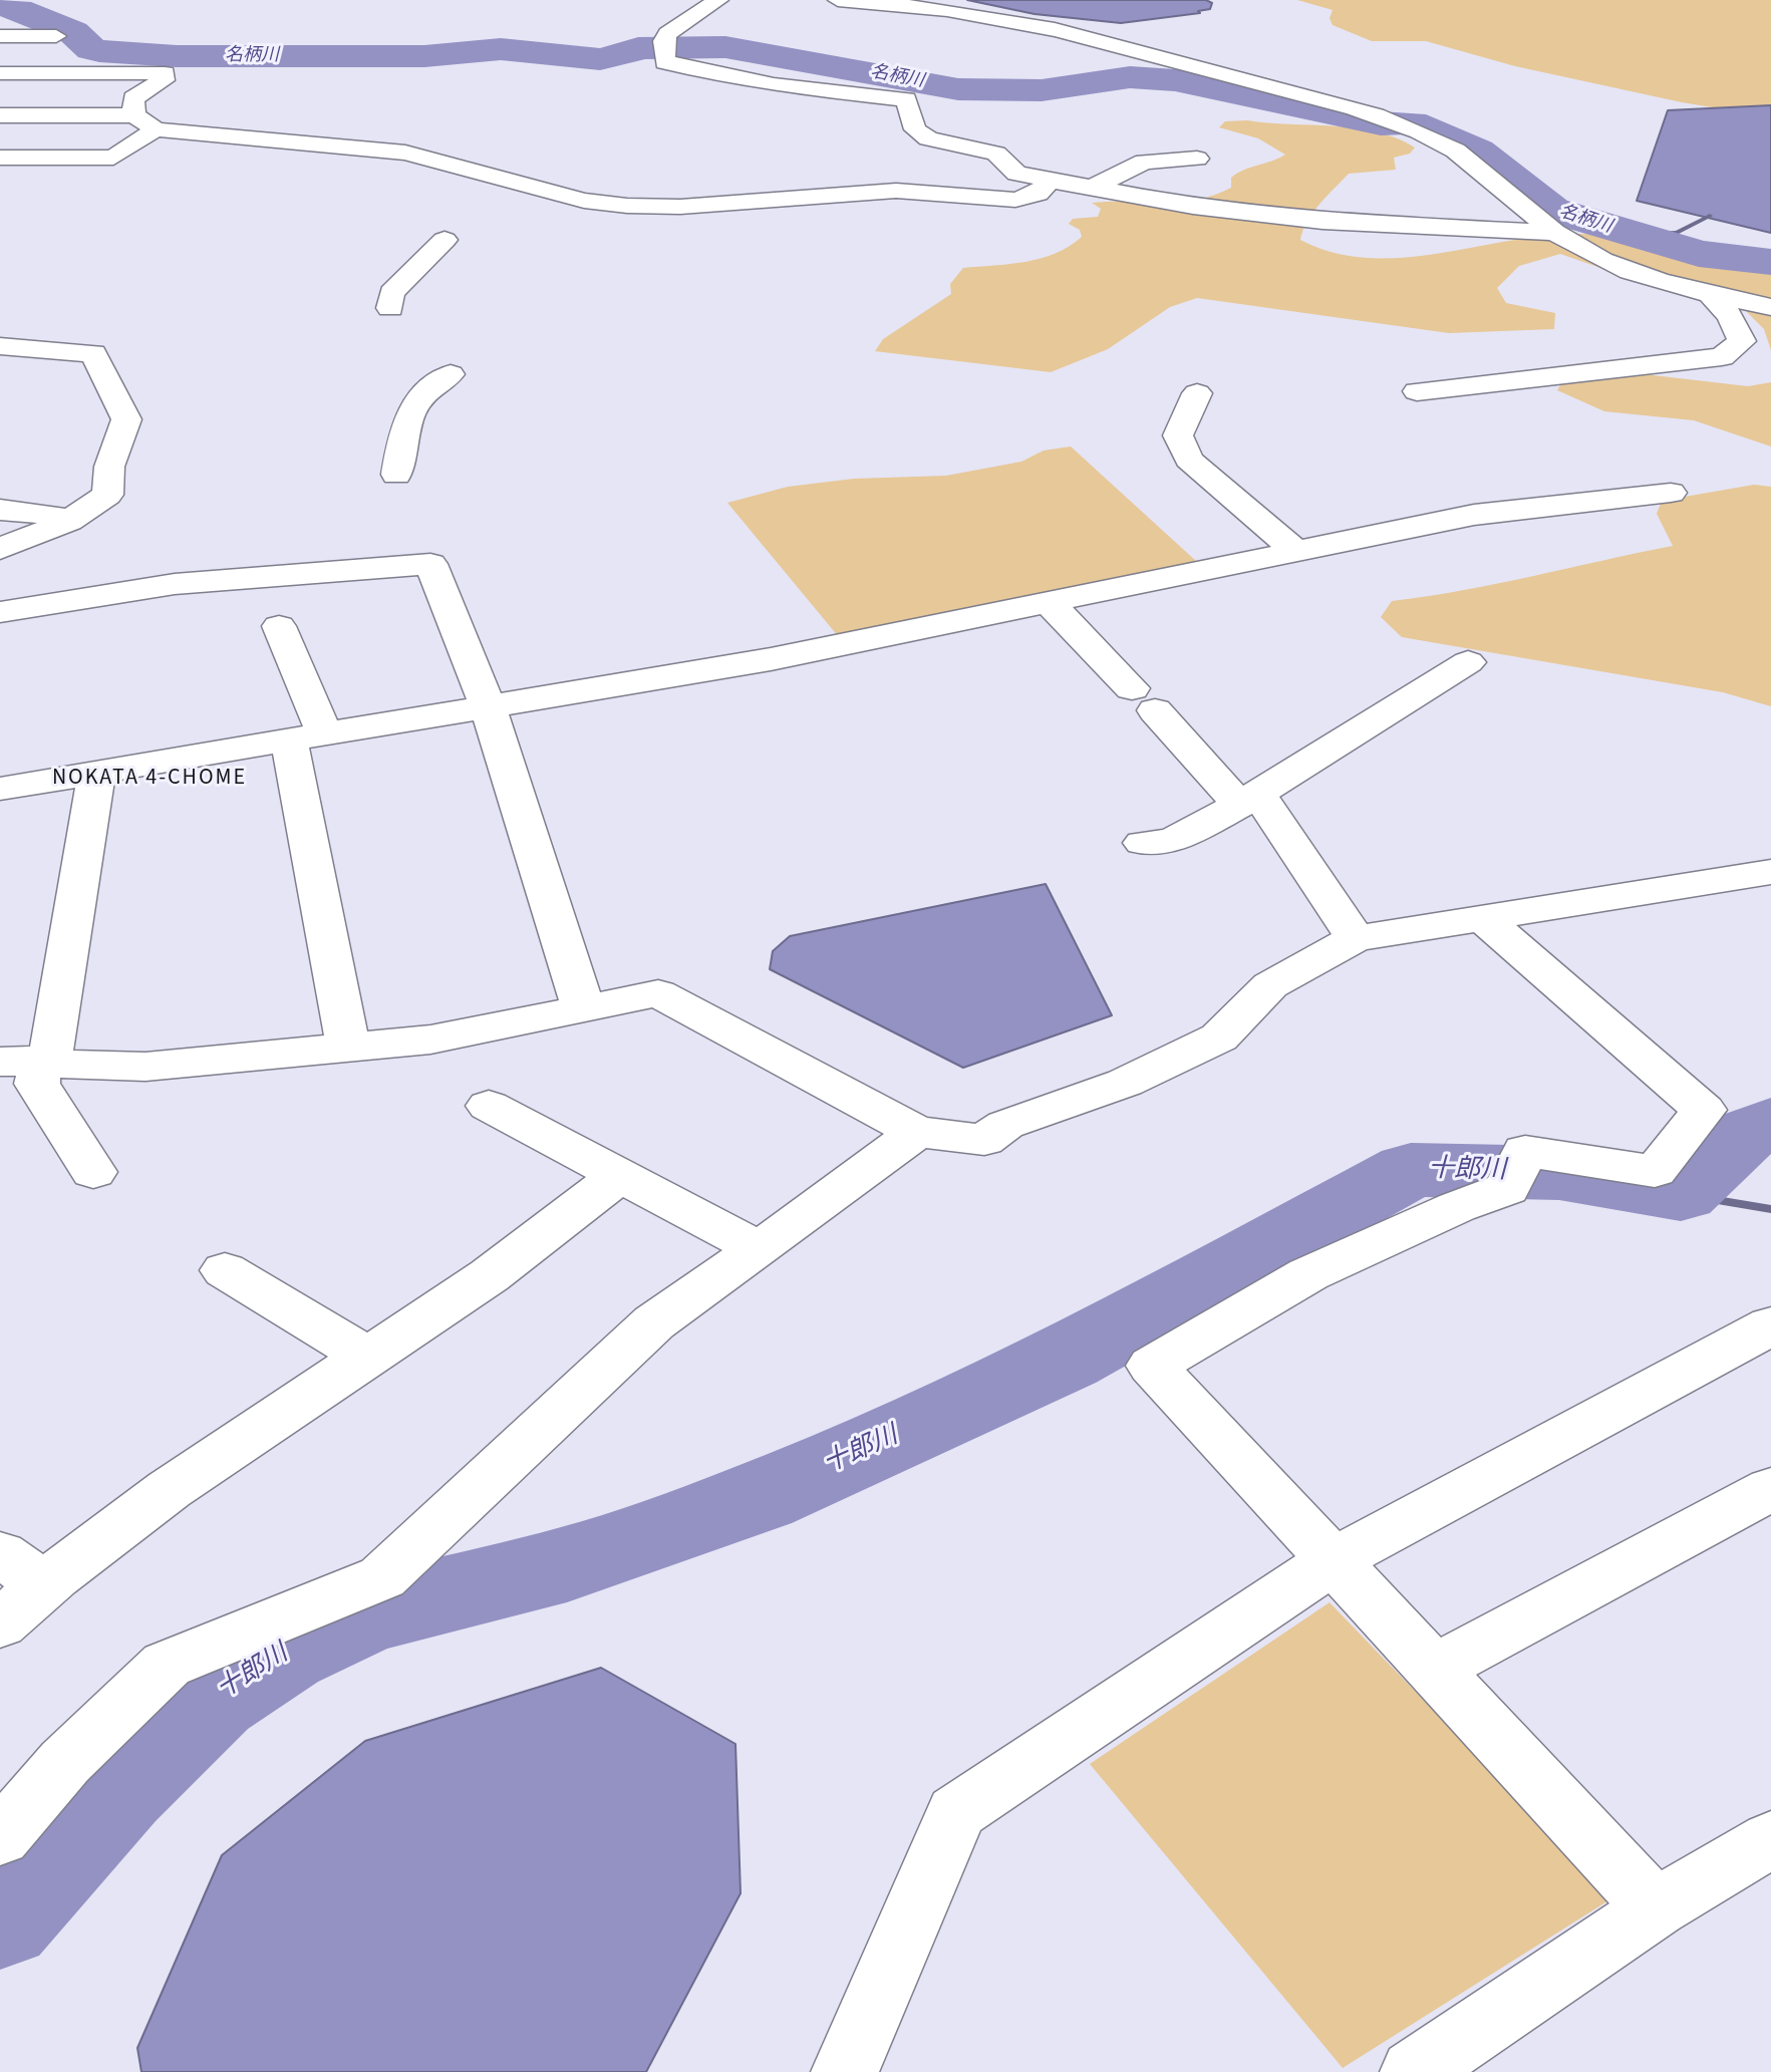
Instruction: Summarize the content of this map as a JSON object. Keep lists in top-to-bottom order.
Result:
{
  "districts": ["NOKATA 4-CHOME"],
  "water": ["名柄川", "十郎川"]
}
